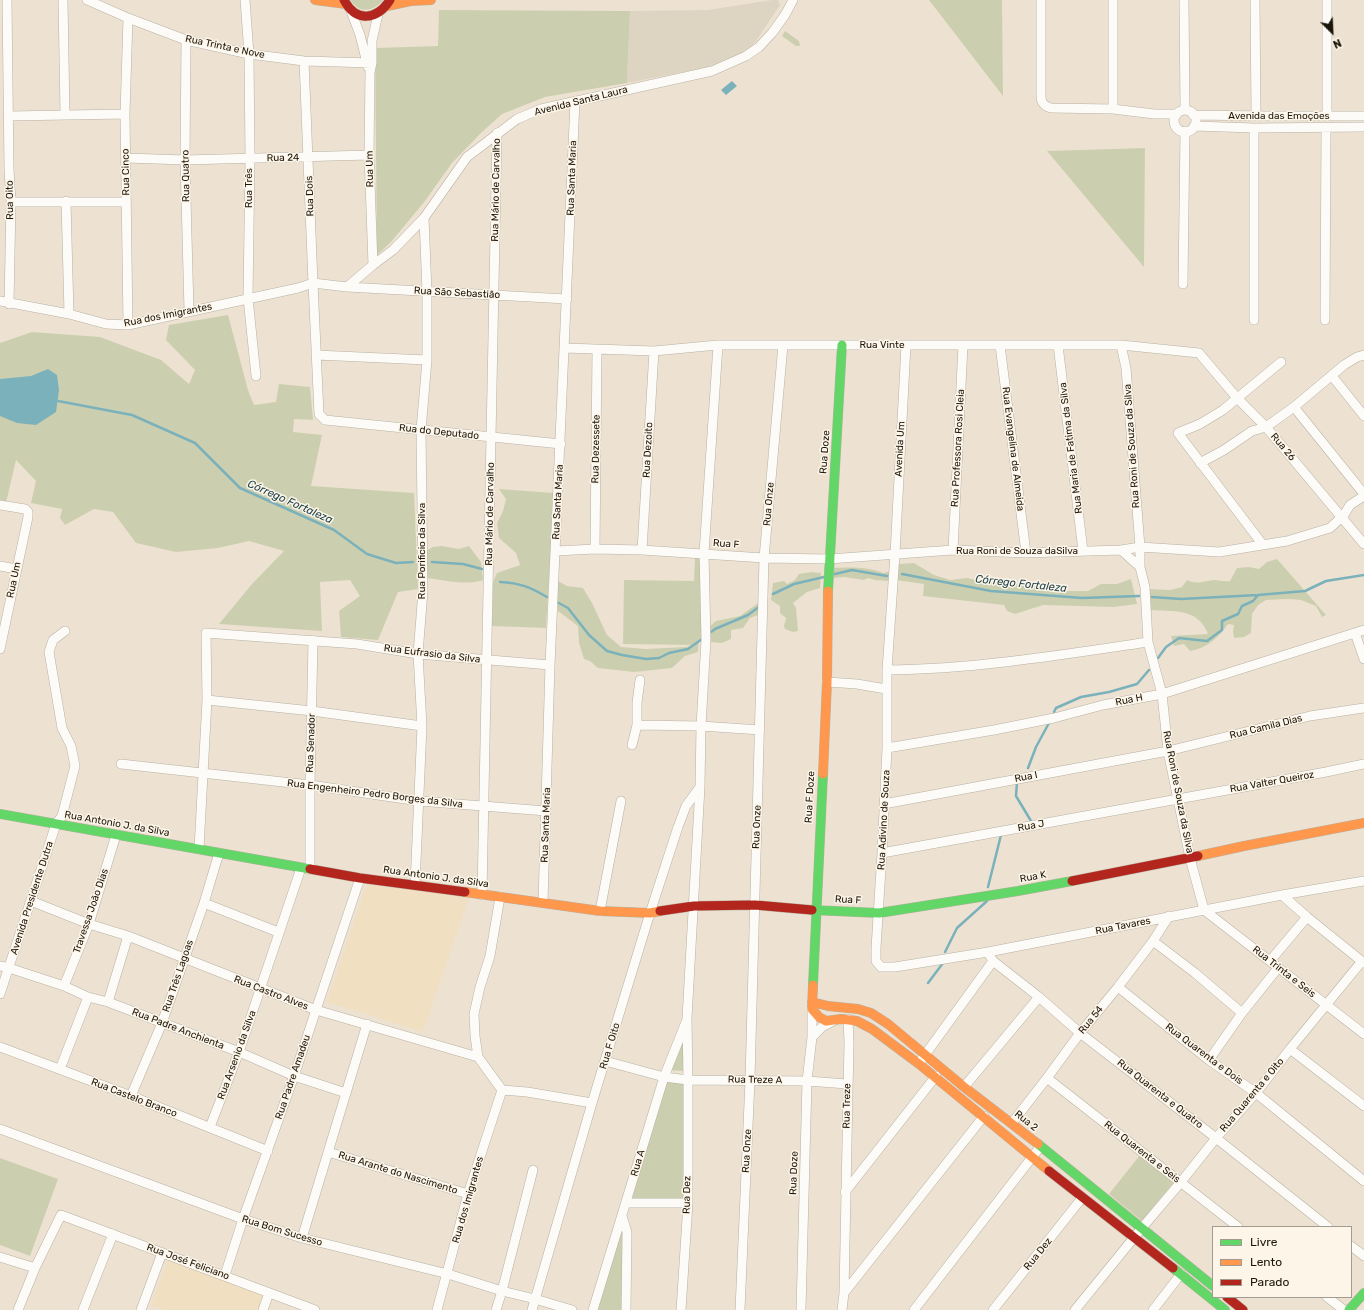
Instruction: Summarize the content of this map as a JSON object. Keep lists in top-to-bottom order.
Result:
{
  "streets": {
    "street": [
      "Rua Trinta e Nove",
      "Avenida Santa Laura",
      "Avenida das Emoções",
      "Rua 24",
      "Rua Um",
      "Rua Cinco",
      "Rua Quatro",
      "Rua Santa Maria",
      "Rua Três",
      "Rua Mário de Carvalho",
      "Rua Dois",
      "Rua Oito",
      "Rua São Sebastião",
      "Rua dos Imigrantes",
      "Rua Vinte",
      "Rua do Deputado",
      "Rua Roni de Souza da Silva",
      "Rua 26",
      "Rua Professora Rosi Cleia",
      "Rua Maria de Fatima da Silva",
      "Rua Dezessete",
      "Avenida Um",
      "Rua Evangelina de Almeida",
      "Rua Dezoito",
      "Rua Doze",
      "Rua Onze",
      "Rua F",
      "Rua Porificio da Silva",
      "Rua Roni de Souza daSilva",
      "Rua Eufrasio da Silva",
      "Rua H",
      "Rua Camila Dias",
      "Rua Senador",
      "Rua I",
      "Rua Valter Queiroz",
      "Rua Engenheiro Pedro Borges da Silva",
      "Rua F Doze",
      "Rua Adivino de Souza",
      "Rua Antonio J. da Silva",
      "Rua J",
      "Rua K",
      "Avenida Presidente Dutra",
      "Travessa João Dias",
      "Rua Tavares",
      "Rua Trinta e Seis",
      "Rua Três Lagoas",
      "Rua Castro Alves",
      "Rua 54",
      "Rua Padre Anchienta",
      "Rua F Oito",
      "Rua Quarenta e Dois",
      "Rua Arsenio da Silva",
      "Rua Padre Amadeu",
      "Rua Treze A",
      "Rua Quarenta e Quatro",
      "Rua Quarenta e Oito",
      "Rua Castelo Branco",
      "Rua Treze",
      "Rua 2",
      "Rua Quarenta e Seis",
      "Rua A",
      "Rua Arante do Nascimento",
      "Rua Dez",
      "Rua Bom Sucesso",
      "Rua José Feliciano"
    ]
  },
  "crossings": [
    ["Rua Trinta e Nove", "Rua Um"],
    ["Rua Trinta e Nove", "Rua Cinco"],
    ["Rua Trinta e Nove", "Rua Quatro"],
    ["Rua Trinta e Nove", "Rua Três"],
    ["Rua Trinta e Nove", "Rua Dois"],
    ["Avenida Santa Laura", "Rua Um"],
    ["Avenida Santa Laura", "Rua Santa Maria"],
    ["Avenida Santa Laura", "Rua Mário de Carvalho"],
    ["Avenida Santa Laura", "Rua São Sebastião"],
    ["Avenida Santa Laura", "Rua Porificio da Silva"],
    ["Rua 24", "Rua Um"],
    ["Rua 24", "Rua Cinco"],
    ["Rua 24", "Rua Quatro"],
    ["Rua 24", "Rua Três"],
    ["Rua 24", "Rua Dois"],
    ["Rua Cinco", "Rua dos Imigrantes"],
    ["Rua Quatro", "Rua dos Imigrantes"],
    ["Rua Santa Maria", "Rua São Sebastião"],
    ["Rua Santa Maria", "Rua Vinte"],
    ["Rua Santa Maria", "Rua do Deputado"],
    ["Rua Santa Maria", "Rua F"],
    ["Rua Santa Maria", "Rua Eufrasio da Silva"],
    ["Rua Santa Maria", "Rua Engenheiro Pedro Borges da Silva"],
    ["Rua Santa Maria", "Rua Antonio J. da Silva"],
    ["Rua Três", "Rua dos Imigrantes"],
    ["Rua Mário de Carvalho", "Rua São Sebastião"],
    ["Rua Mário de Carvalho", "Rua do Deputado"],
    ["Rua Mário de Carvalho", "Rua Eufrasio da Silva"],
    ["Rua Mário de Carvalho", "Rua Engenheiro Pedro Borges da Silva"],
    ["Rua Mário de Carvalho", "Rua Antonio J. da Silva"],
    ["Rua Dois", "Rua dos Imigrantes"],
    ["Rua Dois", "Rua do Deputado"],
    ["Rua Oito", "Rua dos Imigrantes"],
    ["Rua São Sebastião", "Rua Porificio da Silva"],
    ["Rua dos Imigrantes", "Rua Arante do Nascimento"],
    ["Rua dos Imigrantes", "Rua Bom Sucesso"],
    ["Rua Vinte", "Rua Roni de Souza da Silva"],
    ["Rua Vinte", "Rua 26"],
    ["Rua Vinte", "Rua Professora Rosi Cleia"],
    ["Rua Vinte", "Rua Maria de Fatima da Silva"],
    ["Rua Vinte", "Rua Dezessete"],
    ["Rua Vinte", "Avenida Um"],
    ["Rua Vinte", "Rua Evangelina de Almeida"],
    ["Rua Vinte", "Rua Dezoito"],
    ["Rua Vinte", "Rua Doze"],
    ["Rua Vinte", "Rua Onze"],
    ["Rua do Deputado", "Rua Porificio da Silva"],
    ["Rua Roni de Souza da Silva", "Rua Roni de Souza daSilva"],
    ["Rua Roni de Souza da Silva", "Rua H"],
    ["Rua Roni de Souza da Silva", "Rua Camila Dias"],
    ["Rua Roni de Souza da Silva", "Rua I"],
    ["Rua Roni de Souza da Silva", "Rua Valter Queiroz"],
    ["Rua Roni de Souza da Silva", "Rua J"],
    ["Rua Roni de Souza da Silva", "Rua K"],
    ["Rua Roni de Souza da Silva", "Rua Tavares"],
    ["Rua Roni de Souza da Silva", "Rua Trinta e Seis"],
    ["Rua 26", "Rua Roni de Souza daSilva"],
    ["Rua Professora Rosi Cleia", "Rua Roni de Souza daSilva"],
    ["Rua Maria de Fatima da Silva", "Rua Roni de Souza daSilva"],
    ["Rua Dezessete", "Rua F"],
    ["Avenida Um", "Rua F"],
    ["Avenida Um", "Rua Roni de Souza daSilva"],
    ["Avenida Um", "Rua Adivino de Souza"],
    ["Rua Evangelina de Almeida", "Rua Roni de Souza daSilva"],
    ["Rua Dezoito", "Rua F"],
    ["Rua Doze", "Rua F"],
    ["Rua Doze", "Rua F Doze"],
    ["Rua Doze", "Rua Treze A"],
    ["Rua Onze", "Rua F"],
    ["Rua Onze", "Rua Antonio J. da Silva"],
    ["Rua Onze", "Rua Treze A"],
    ["Rua F", "Rua Roni de Souza daSilva"],
    ["Rua F", "Rua F Doze"],
    ["Rua F", "Rua Adivino de Souza"],
    ["Rua F", "Rua Antonio J. da Silva"],
    ["Rua F", "Rua K"],
    ["Rua Porificio da Silva", "Rua Eufrasio da Silva"],
    ["Rua Porificio da Silva", "Rua Engenheiro Pedro Borges da Silva"],
    ["Rua Porificio da Silva", "Rua Antonio J. da Silva"],
    ["Rua Eufrasio da Silva", "Rua Senador"],
    ["Rua H", "Rua Adivino de Souza"],
    ["Rua Camila Dias", "Rua I"],
    ["Rua Senador", "Rua Engenheiro Pedro Borges da Silva"],
    ["Rua Senador", "Rua Antonio J. da Silva"],
    ["Rua Senador", "Rua Arsenio da Silva"],
    ["Rua I", "Rua Adivino de Souza"],
    ["Rua Valter Queiroz", "Rua J"],
    ["Rua F Doze", "Rua Antonio J. da Silva"],
    ["Rua F Doze", "Rua 2"],
    ["Rua Adivino de Souza", "Rua J"],
    ["Rua Adivino de Souza", "Rua K"],
    ["Rua Adivino de Souza", "Rua Tavares"],
    ["Rua Antonio J. da Silva", "Avenida Presidente Dutra"],
    ["Rua Antonio J. da Silva", "Travessa João Dias"],
    ["Rua Antonio J. da Silva", "Rua Três Lagoas"],
    ["Rua Antonio J. da Silva", "Rua F Oito"],
    ["Rua Antonio J. da Silva", "Rua Arsenio da Silva"],
    ["Rua Antonio J. da Silva", "Rua Padre Amadeu"],
    ["Avenida Presidente Dutra", "Rua Castro Alves"],
    ["Avenida Presidente Dutra", "Rua Padre Anchienta"],
    ["Travessa João Dias", "Rua Castro Alves"],
    ["Travessa João Dias", "Rua Padre Anchienta"],
    ["Rua Tavares", "Rua Trinta e Seis"],
    ["Rua Tavares", "Rua 54"],
    ["Rua Trinta e Seis", "Rua Quarenta e Oito"],
    ["Rua Três Lagoas", "Rua Castro Alves"],
    ["Rua Três Lagoas", "Rua Padre Anchienta"],
    ["Rua Três Lagoas", "Rua Castelo Branco"],
    ["Rua Castro Alves", "Rua Arsenio da Silva"],
    ["Rua Castro Alves", "Rua Padre Amadeu"],
    ["Rua 54", "Rua Quarenta e Dois"],
    ["Rua 54", "Rua Quarenta e Quatro"],
    ["Rua 54", "Rua 2"],
    ["Rua 54", "Rua Quarenta e Seis"],
    ["Rua Padre Anchienta", "Rua Arsenio da Silva"],
    ["Rua Padre Anchienta", "Rua Padre Amadeu"],
    ["Rua F Oito", "Rua Treze A"],
    ["Rua F Oito", "Rua Bom Sucesso"],
    ["Rua Quarenta e Dois", "Rua Quarenta e Oito"],
    ["Rua Arsenio da Silva", "Rua Castelo Branco"],
    ["Rua Padre Amadeu", "Rua Castelo Branco"],
    ["Rua Padre Amadeu", "Rua Bom Sucesso"],
    ["Rua Padre Amadeu", "Rua José Feliciano"],
    ["Rua Treze A", "Rua Treze"],
    ["Rua Treze A", "Rua A"],
    ["Rua Treze A", "Rua Dez"],
    ["Rua Quarenta e Quatro", "Rua Quarenta e Oito"],
    ["Rua Quarenta e Oito", "Rua 2"],
    ["Rua Quarenta e Oito", "Rua Quarenta e Seis"],
    ["Rua A", "Rua Dez"]
  ],
  "water": ["Córrego Fortaleza"],
  "legend": ["Livre", "Lento", "Parado"],
  "north": "bottom right"
}
